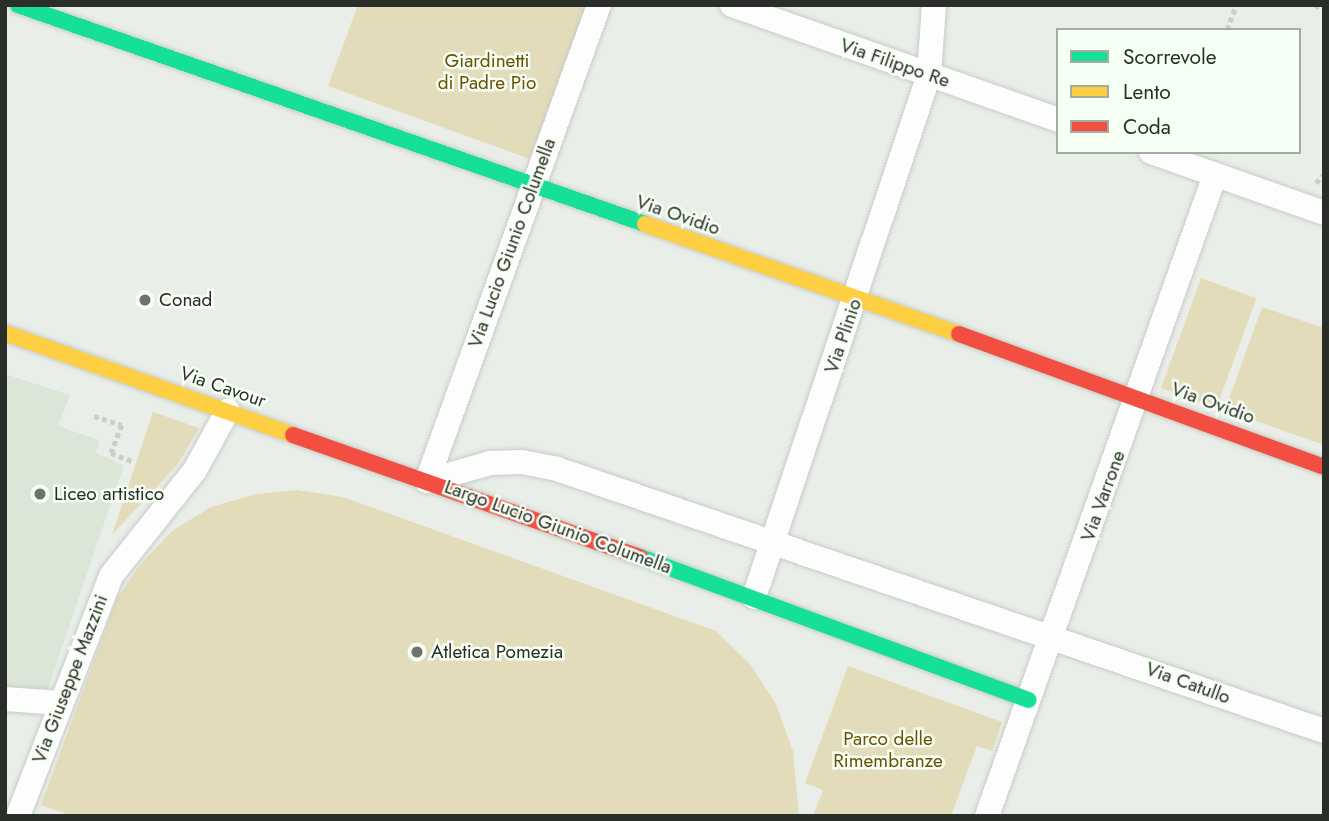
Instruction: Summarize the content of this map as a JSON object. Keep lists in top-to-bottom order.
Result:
{
  "streets": {
    "street": [
      "Via Filippo Re",
      "Via Ovidio",
      "Via Lucio Giunio Columella",
      "Via Plinio",
      "Via Cavour",
      "Via Varrone",
      "Largo Lucio Giunio Columella",
      "Via Giuseppe Mazzini",
      "Via Catullo"
    ]
  },
  "crossings": [
    ["Via Filippo Re", "Via Plinio"],
    ["Via Ovidio", "Via Lucio Giunio Columella"],
    ["Via Ovidio", "Via Plinio"],
    ["Via Ovidio", "Via Varrone"],
    ["Via Lucio Giunio Columella", "Via Cavour"],
    ["Via Lucio Giunio Columella", "Largo Lucio Giunio Columella"],
    ["Via Plinio", "Largo Lucio Giunio Columella"],
    ["Via Cavour", "Largo Lucio Giunio Columella"],
    ["Via Cavour", "Via Giuseppe Mazzini"],
    ["Via Varrone", "Largo Lucio Giunio Columella"],
    ["Via Varrone", "Via Catullo"],
    ["Largo Lucio Giunio Columella", "Via Catullo"]
  ],
  "parks": ["Giardinetti di Padre Pio", "Parco delle Rimembranze"],
  "places": ["Conad", "Liceo artistico", "Atletica Pomezia"],
  "legend": ["Scorrevole", "Lento", "Coda"]
}
